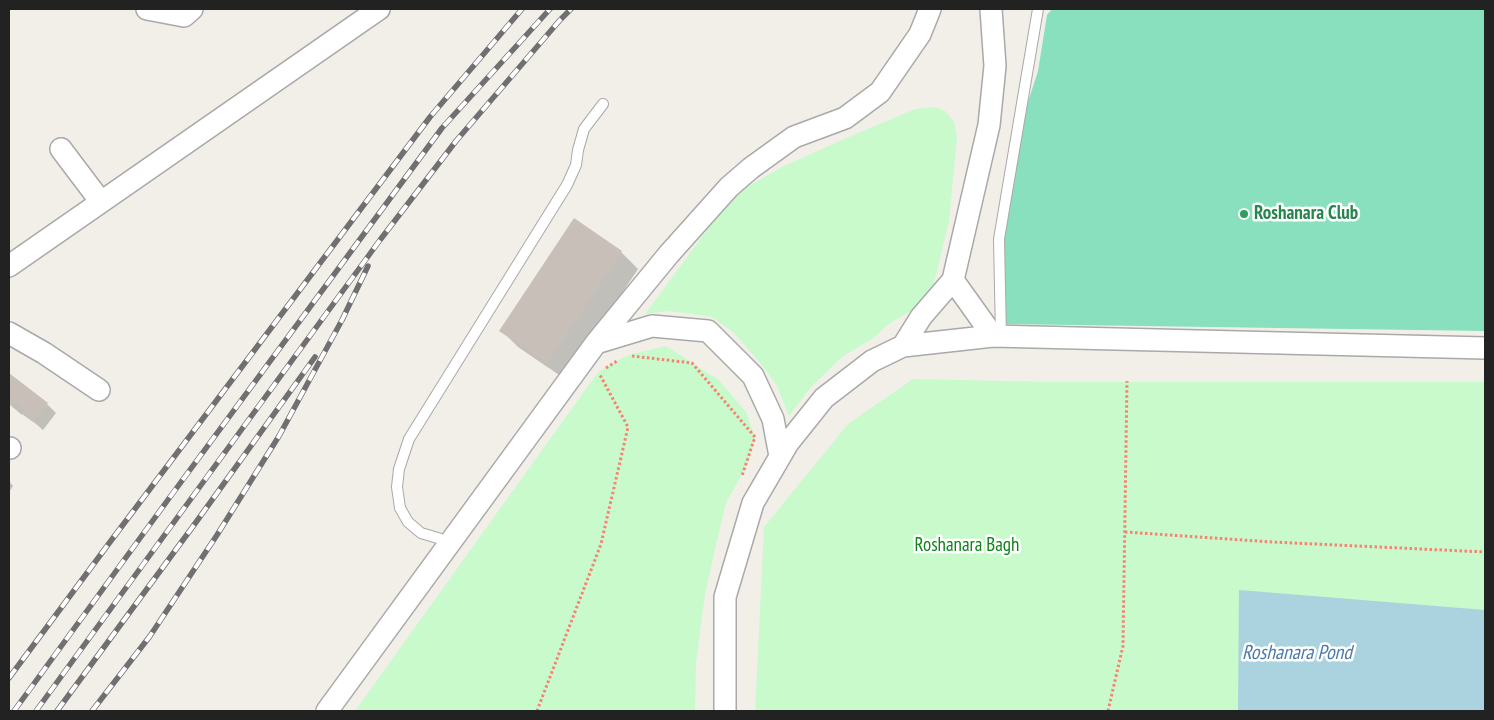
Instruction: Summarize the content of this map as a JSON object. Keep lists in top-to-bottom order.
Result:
{
  "water": ["Roshanara Pond"],
  "parks": ["Roshanara Bagh"],
  "places": ["Roshanara Club"]
}
